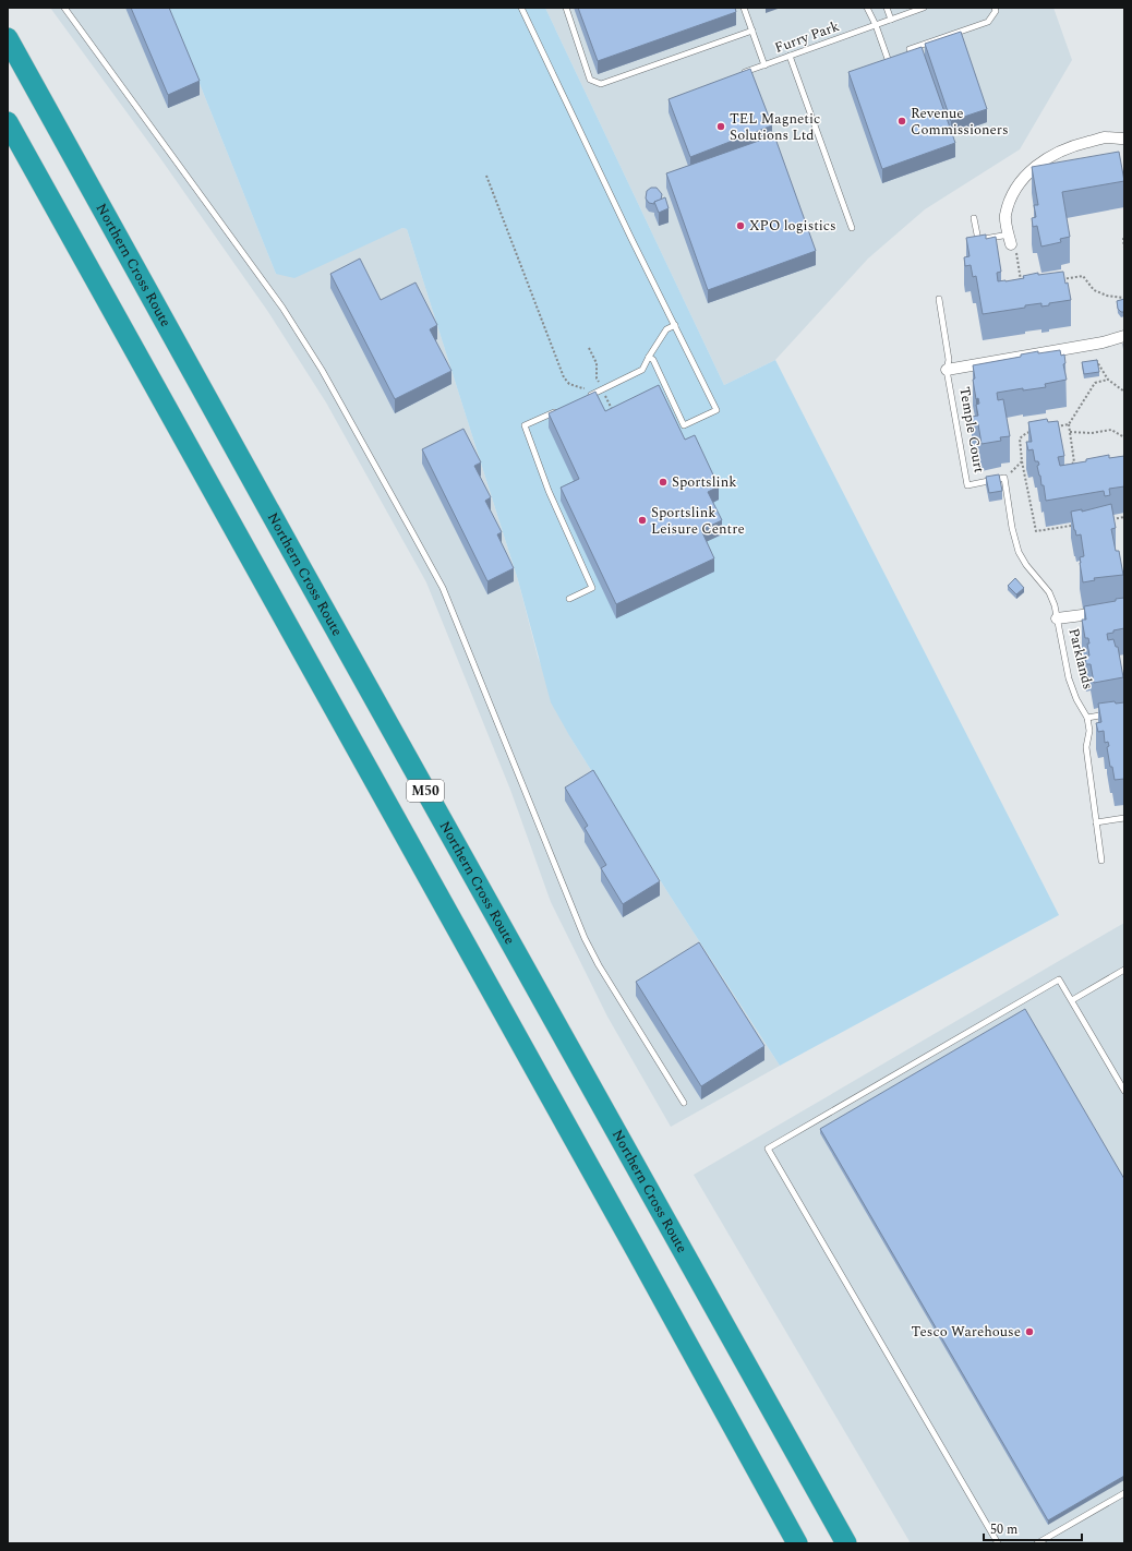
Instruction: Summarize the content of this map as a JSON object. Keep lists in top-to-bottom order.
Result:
{
  "streets": {
    "highway": ["Northern Cross Route", "M50"],
    "street": ["Temple Court", "Parklands"],
    "lane": ["Furry Park"]
  },
  "crossings": [
    ["Temple Court", "Parklands"]
  ],
  "places": [
    "Revenue Commissioners",
    "TEL Magnetic Solutions Ltd",
    "XPO logistics",
    "Sportslink",
    "Sportslink Leisure Centre",
    "Tesco Warehouse"
  ],
  "scale_bar": "50 m"
}
